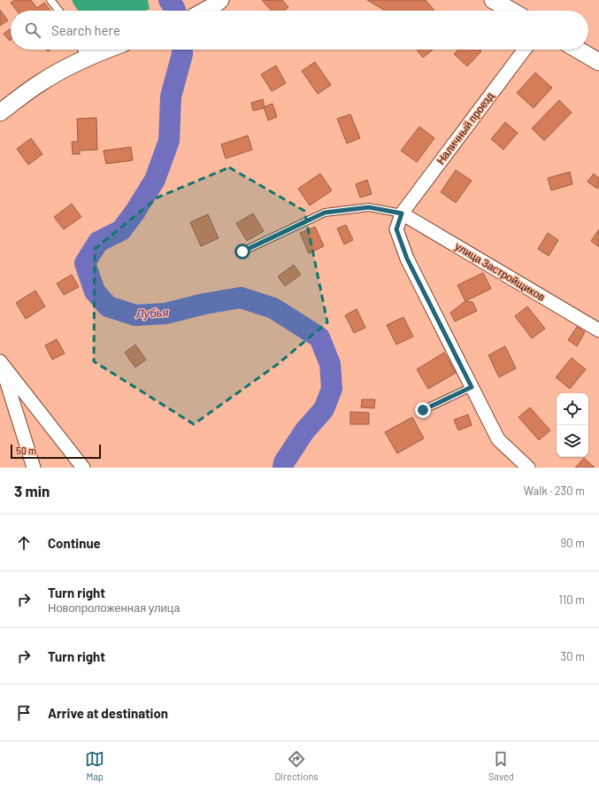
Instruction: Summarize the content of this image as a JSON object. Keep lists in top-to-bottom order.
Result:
{
  "streets": {
    "street": ["Наличный проезд", "улица Застройщиков"]
  },
  "crossings": [
    ["Наличный проезд", "улица Застройщиков"]
  ],
  "water": ["Лубья"],
  "scale_bar": "50 m",
  "page": {
    "search": "Search here",
    "scale": "50 m",
    "heading": ["3 min", "Walk · 230 m"],
    "list": [
      ["Continue", "90 m"],
      ["Turn right", "Новопроложенная улица", "110 m"],
      ["Turn right", "30 m"],
      "Arrive at destination"
    ],
    "nav": ["Map", "Directions", "Saved"]
  }
}
